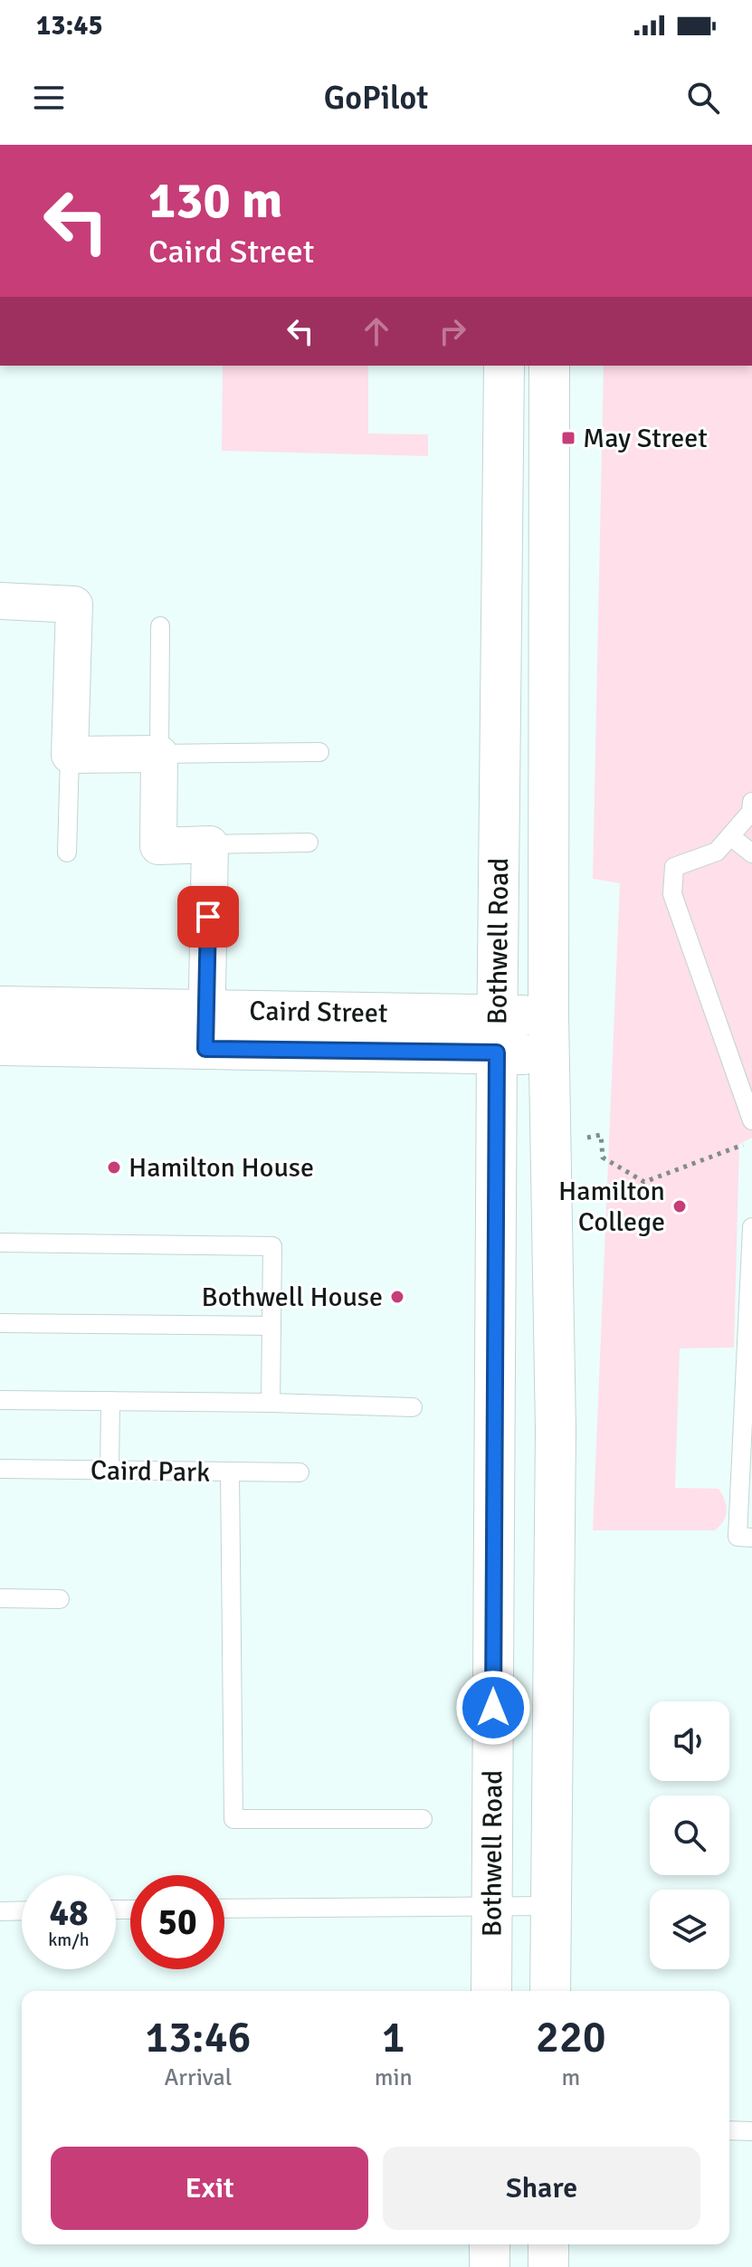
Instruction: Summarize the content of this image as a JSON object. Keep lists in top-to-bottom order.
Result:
{
  "streets": {
    "main road": ["Bothwell Road", "Caird Street"],
    "lane": ["Caird Park"]
  },
  "crossings": [
    ["Bothwell Road", "Caird Street"]
  ],
  "places": {
    "transit": ["May Street"],
    "other": ["Hamilton House", "Hamilton College", "Bothwell House"]
  },
  "page": {
    "status": "13:45",
    "header": "GoPilot",
    "turn": ["130 m", "Caird Street"],
    "speed": "48 km/h",
    "limit": "50",
    "eta": [
      "13:46",
      "Arrival",
      "1",
      "min",
      "220",
      "m"
    ],
    "buttons": ["Exit", "Share"]
  }
}
